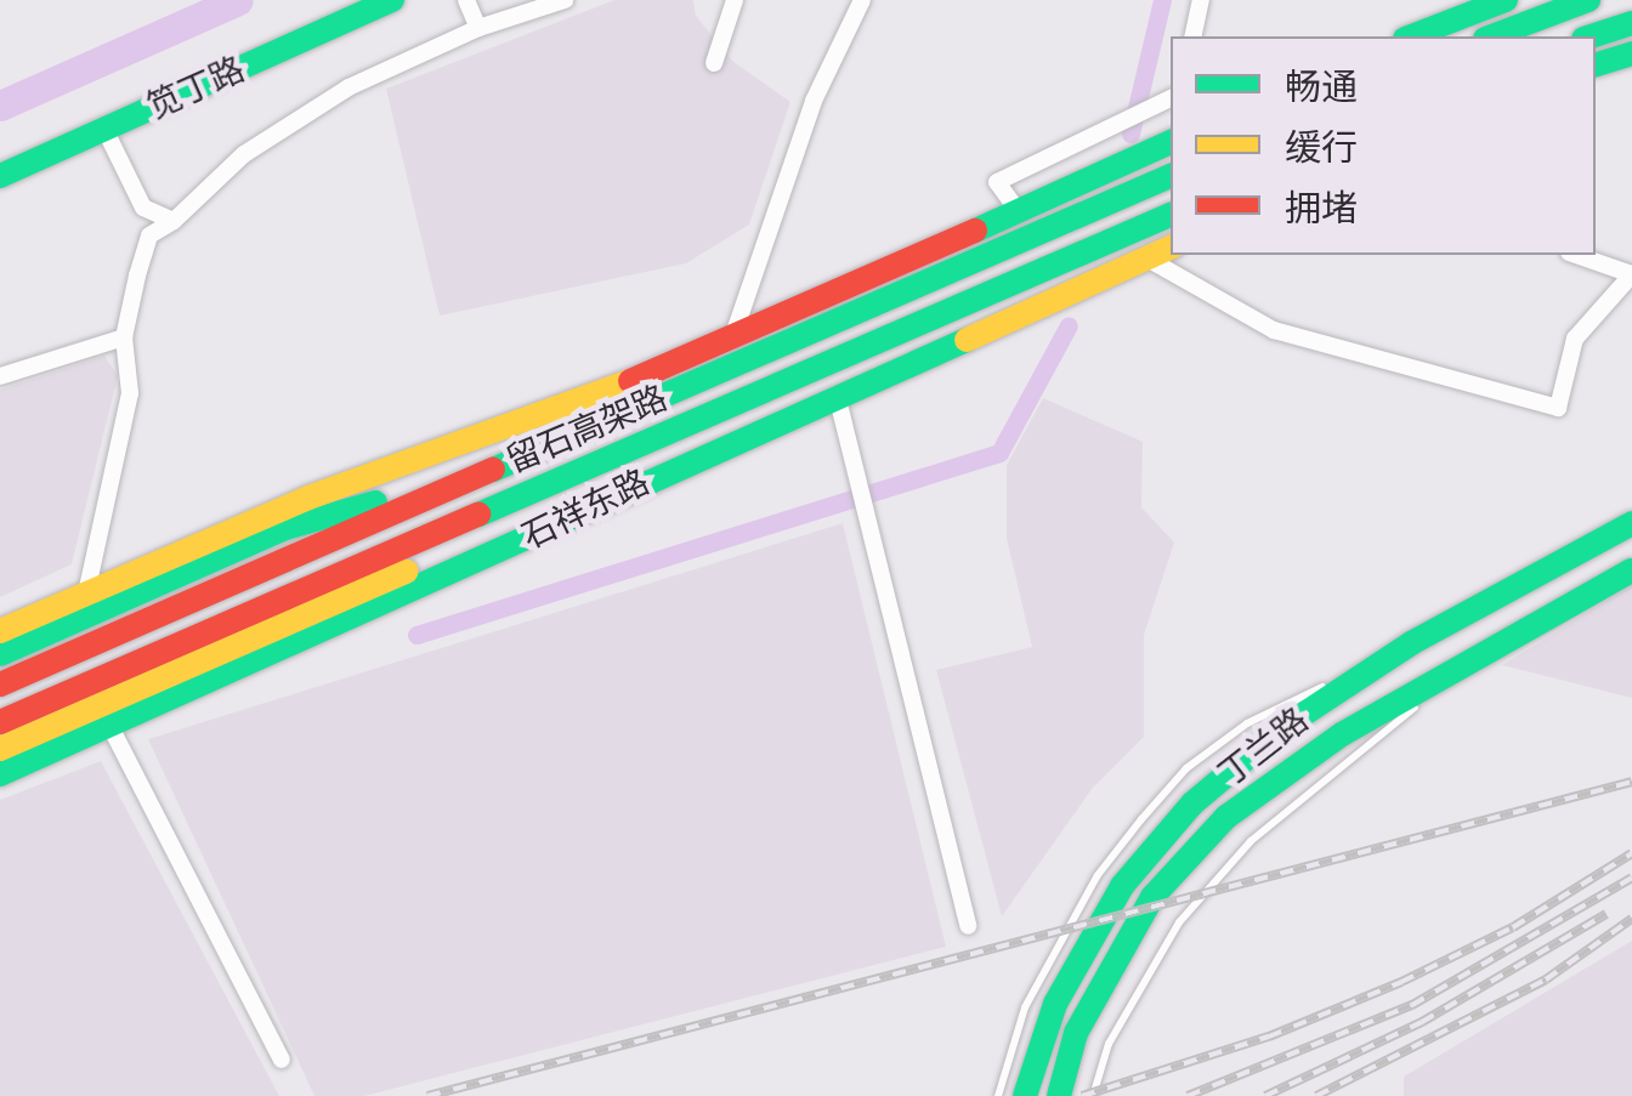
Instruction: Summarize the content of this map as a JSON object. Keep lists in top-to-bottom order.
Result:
{
  "streets": {
    "main road": [
      "笕丁路",
      "留石高架路",
      "石祥东路",
      "丁兰路"
    ]
  },
  "legend": ["畅通", "缓行", "拥堵"]
}
